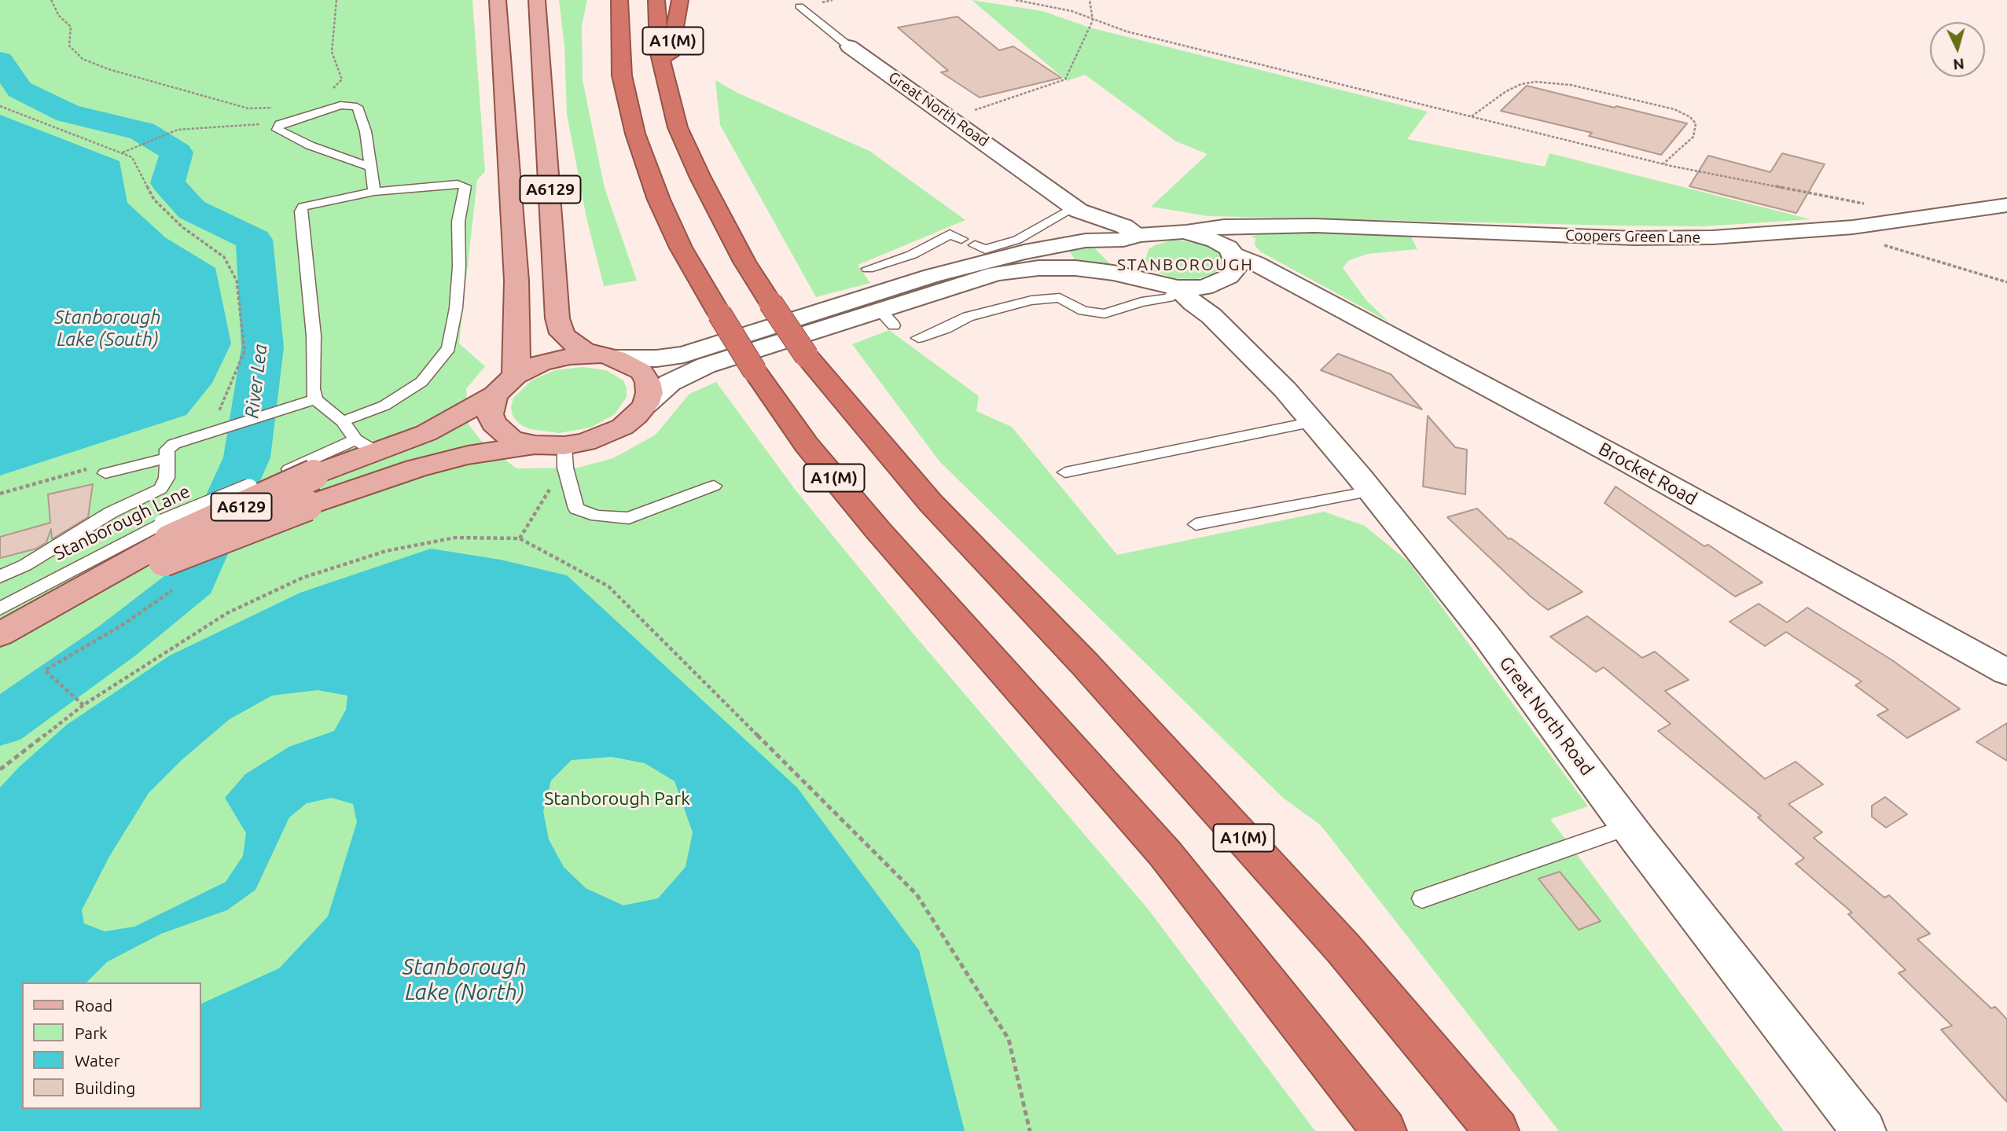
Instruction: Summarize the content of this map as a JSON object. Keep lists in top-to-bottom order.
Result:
{
  "streets": {
    "highway": ["A1(M)"],
    "main road": [
      "Great North Road",
      "A6129",
      "Coopers Green Lane",
      "Brocket Road"
    ],
    "lane": ["Stanborough Lane"]
  },
  "crossings": [
    ["Great North Road", "Coopers Green Lane"],
    ["Great North Road", "Brocket Road"],
    ["A6129", "Stanborough Lane"]
  ],
  "districts": ["STANBOROUGH"],
  "water": ["Stanborough Lake (South)", "River Lea", "Stanborough Lake (North)"],
  "parks": ["Stanborough Park"],
  "legend": [
    "Road",
    "Park",
    "Water",
    "Building"
  ],
  "north": "bottom"
}
